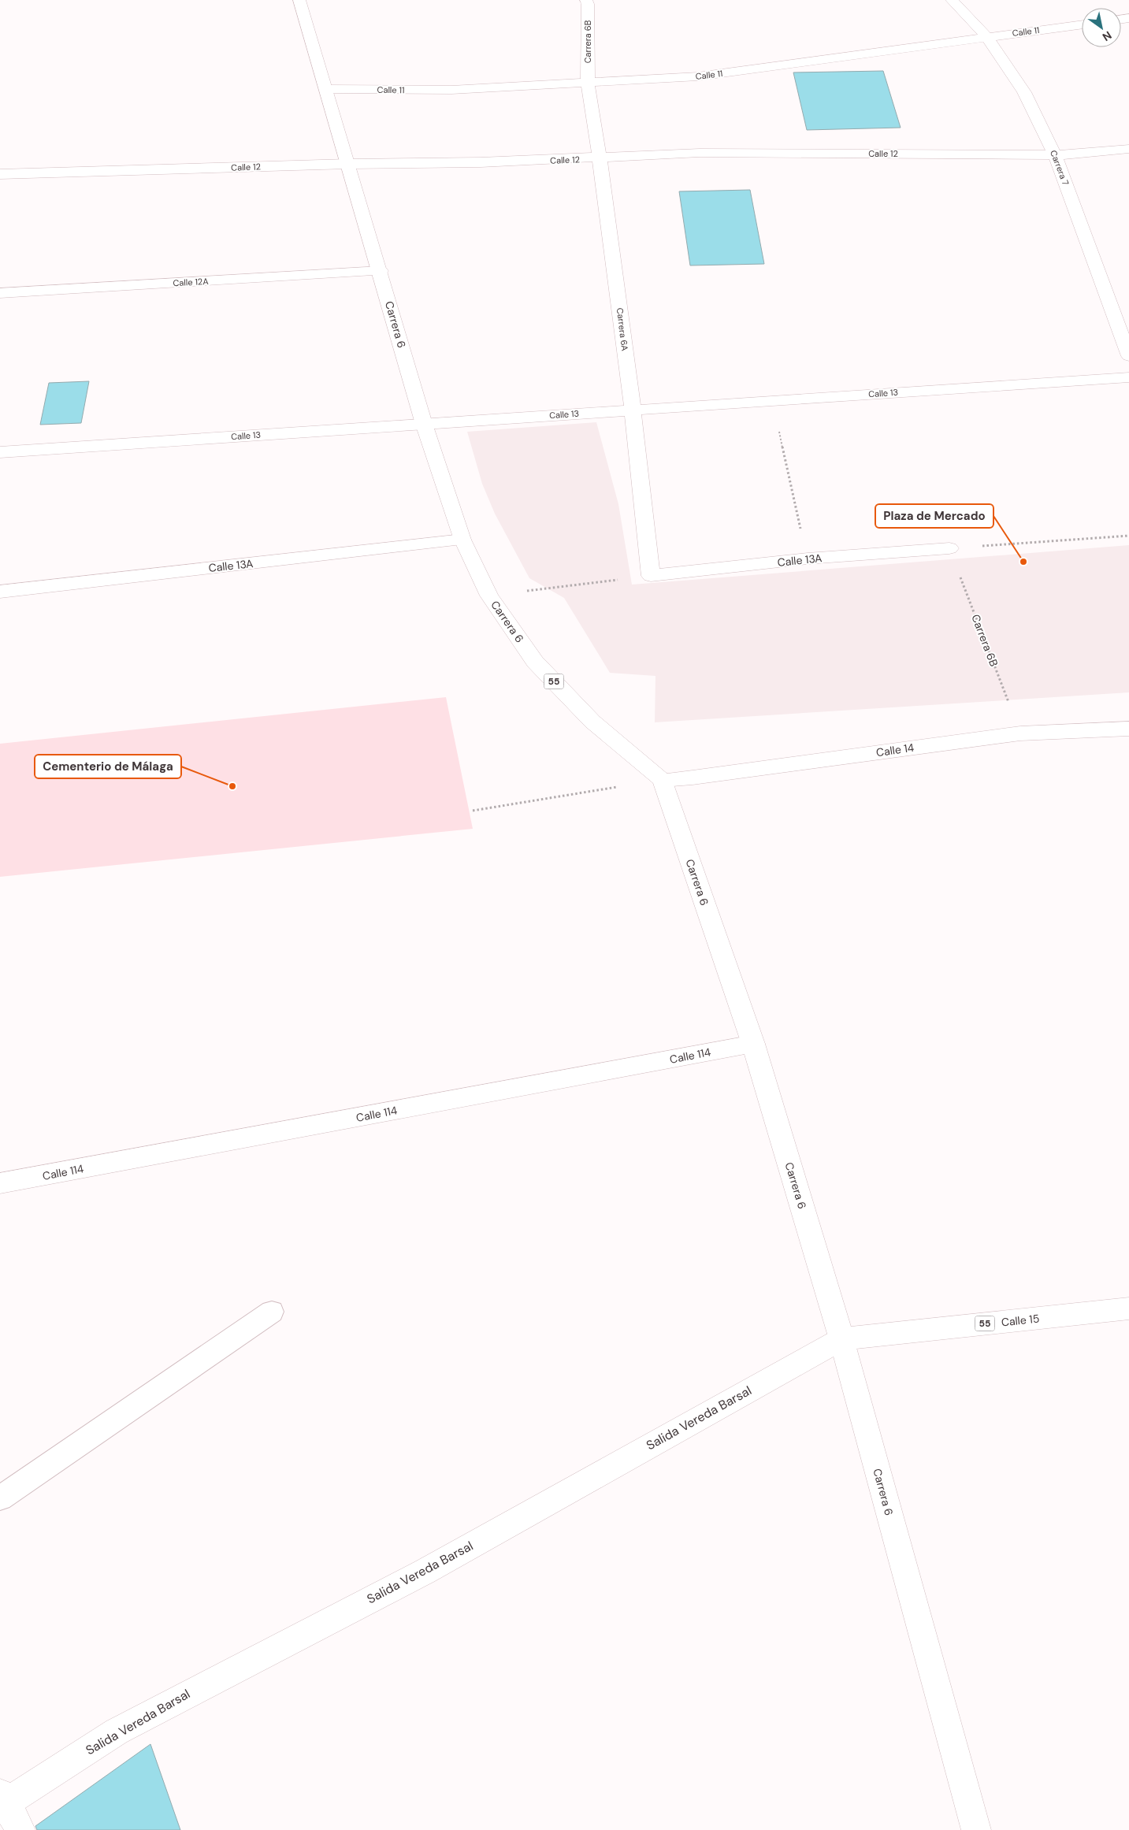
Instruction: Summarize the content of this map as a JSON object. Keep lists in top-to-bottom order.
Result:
{
  "streets": {
    "main road": [
      "Calle 11",
      "Carrera 6B",
      "Calle 12",
      "Carrera 7",
      "Calle 12A",
      "Carrera 6",
      "Carrera 6A",
      "Calle 13",
      "Calle 13A",
      "55",
      "Calle 14",
      "Calle 114",
      "Calle 15",
      "Salida Vereda Barsal"
    ]
  },
  "crossings": [
    ["Calle 11", "Carrera 6B"],
    ["Calle 11", "Carrera 7"],
    ["Calle 11", "Carrera 6"],
    ["Calle 11", "Carrera 6A"],
    ["Carrera 6B", "Carrera 6A"],
    ["Carrera 6B", "Calle 13A"],
    ["Carrera 6B", "Calle 14"],
    ["Calle 12", "Carrera 7"],
    ["Calle 12", "Carrera 6"],
    ["Calle 12", "Carrera 6A"],
    ["Calle 12A", "Carrera 6"],
    ["Carrera 6", "Calle 13"],
    ["Carrera 6", "Calle 13A"],
    ["Carrera 6", "Calle 14"],
    ["Carrera 6", "Calle 114"],
    ["Carrera 6", "Calle 15"],
    ["Carrera 6", "Salida Vereda Barsal"],
    ["Carrera 6A", "Calle 13"],
    ["Carrera 6A", "Calle 13A"],
    ["Calle 15", "Salida Vereda Barsal"]
  ],
  "places": ["Plaza de Mercado", "Cementerio de Málaga"],
  "north": "bottom right"
}
